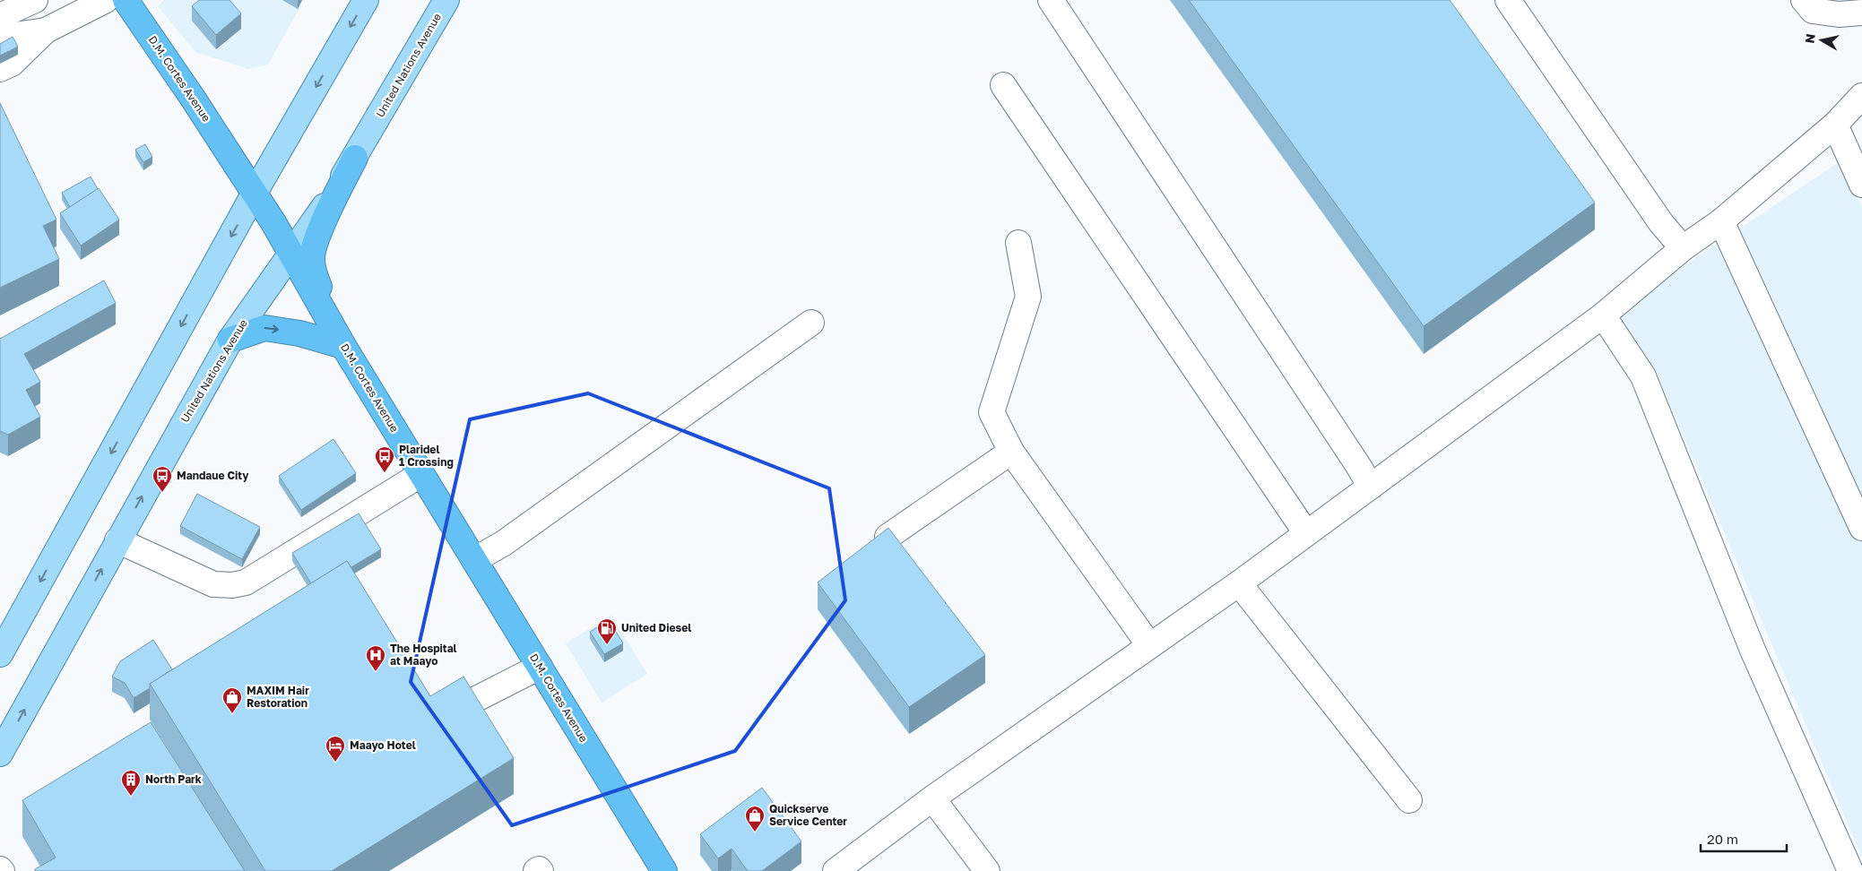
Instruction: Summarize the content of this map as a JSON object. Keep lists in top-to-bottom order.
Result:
{
  "streets": {
    "highway": ["D.M. Cortes Avenue"],
    "main road": ["United Nations Avenue"]
  },
  "crossings": [
    ["United Nations Avenue", "D.M. Cortes Avenue"]
  ],
  "places": {
    "bus stop": ["Plaridel 1 Crossing", "Mandaue City"],
    "fuel station": ["United Diesel"],
    "hospital": ["The Hospital at Maayo"],
    "shop": ["MAXIM Hair Restoration", "Quickserve Service Center"],
    "hotel": ["Maayo Hotel"],
    "building": ["North Park"]
  },
  "scale_bar": "20 m",
  "north": "left"
}
